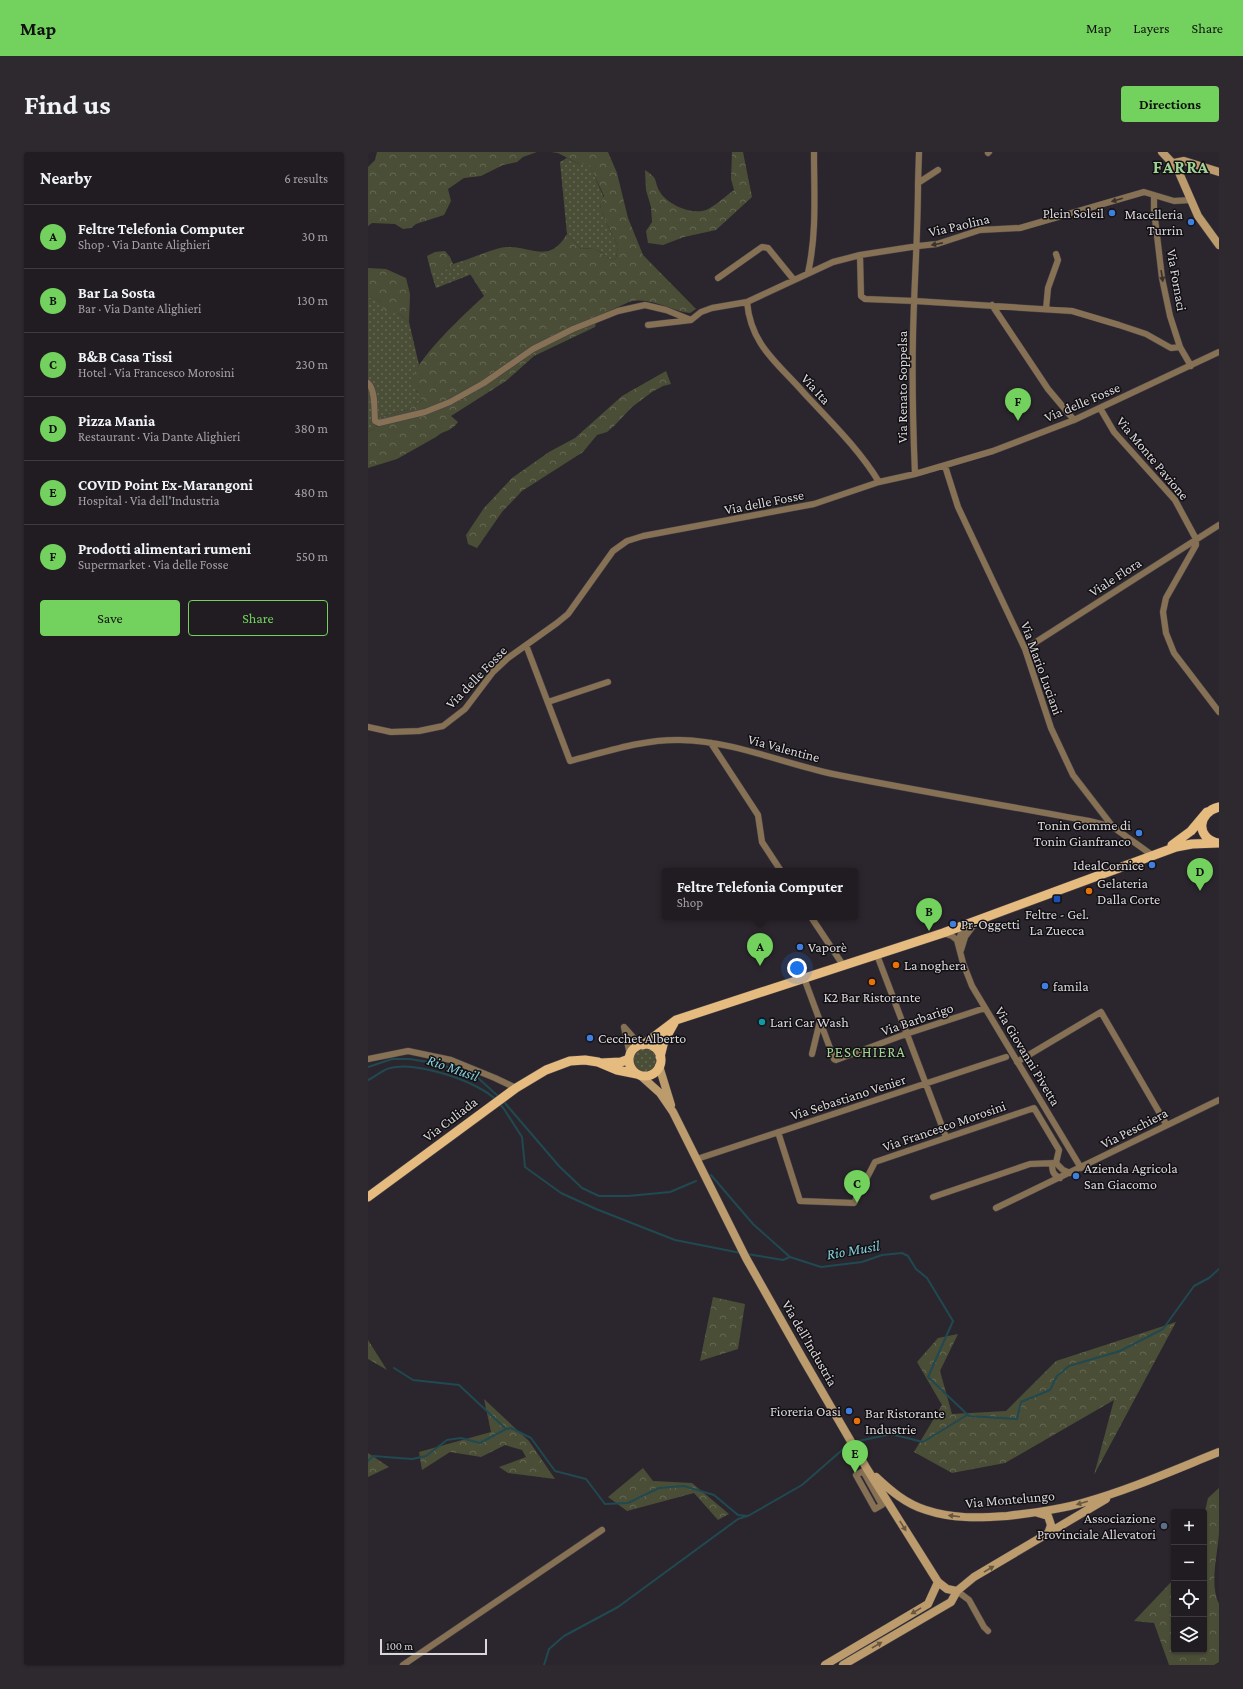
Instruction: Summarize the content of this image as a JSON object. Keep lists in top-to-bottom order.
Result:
{
  "streets": {
    "main road": ["Via Culiada"],
    "street": [
      "Via Paolina",
      "Via Fornaci",
      "Via Renato Soppelsa",
      "Via Ita",
      "Via delle Fosse",
      "Via Monte Pavione",
      "Viale Flora",
      "Via Mario Luciani",
      "Via Valentine",
      "Via Barbarigo",
      "Via Giovanni Pivetta",
      "Via Sebastiano Venier",
      "Via Francesco Morosini",
      "Via Peschiera",
      "Via dell'Industria",
      "Via Montelungo"
    ]
  },
  "crossings": [
    ["Via Paolina", "Via Fornaci"],
    ["Via Paolina", "Via Renato Soppelsa"],
    ["Via Paolina", "Via Ita"],
    ["Via Fornaci", "Via delle Fosse"],
    ["Via Renato Soppelsa", "Via delle Fosse"],
    ["Via Ita", "Via delle Fosse"],
    ["Via delle Fosse", "Via Monte Pavione"],
    ["Via delle Fosse", "Via Mario Luciani"],
    ["Via delle Fosse", "Via Valentine"],
    ["Via Monte Pavione", "Viale Flora"],
    ["Viale Flora", "Via Mario Luciani"],
    ["Via Mario Luciani", "Via Valentine"],
    ["Via Barbarigo", "Via Giovanni Pivetta"],
    ["Via Giovanni Pivetta", "Via Peschiera"],
    ["Via Sebastiano Venier", "Via Francesco Morosini"],
    ["Via Sebastiano Venier", "Via dell'Industria"],
    ["Via Culiada", "Via dell'Industria"],
    ["Via dell'Industria", "Via Montelungo"]
  ],
  "one_way": ["Via Paolina", "Via Fornaci"],
  "districts": ["FARRA", "PESCHIERA"],
  "water": ["Rio Musil"],
  "places": {
    "other": [
      "Plein Soleil",
      "Macelleria Turrin",
      "Tonin Gomme di Tonin Gianfranco",
      "IdealCornice",
      "Gelateria Dalla Corte",
      "Pr-Oggetti",
      "Vaporè",
      "La noghera",
      "K2 Bar Ristorante",
      "famila",
      "Lari Car Wash",
      "Cecchet Alberto",
      "Azienda Agricola San Giacomo",
      "Fioreria Oasi",
      "Bar Ristorante Industrie",
      "Associazione Provinciale Allevatori"
    ],
    "transit": ["Feltre - Gel. La Zuecca"]
  },
  "scale_bar": "100 m",
  "page": {
    "header": "Map",
    "nav": ["Map", "Layers", "Share"],
    "buttons": [
      "Directions",
      ["Save", "Share"]
    ],
    "title": "Find us",
    "heading": ["Nearby", "6 results"],
    "list": [
      {
        "mark": "A",
        "name": "Feltre Telefonia Computer",
        "note": "Shop · Via Dante Alighieri",
        "value": "30 m"
      },
      {
        "mark": "B",
        "name": "Bar La Sosta",
        "note": "Bar · Via Dante Alighieri",
        "value": "130 m"
      },
      {
        "mark": "C",
        "name": "B&B Casa Tissi",
        "note": "Hotel · Via Francesco Morosini",
        "value": "230 m"
      },
      {
        "mark": "D",
        "name": "Pizza Mania",
        "note": "Restaurant · Via Dante Alighieri",
        "value": "380 m"
      },
      {
        "mark": "E",
        "name": "COVID Point Ex-Marangoni",
        "note": "Hospital · Via dell'Industria",
        "value": "480 m"
      },
      {
        "mark": "F",
        "name": "Prodotti alimentari rumeni",
        "note": "Supermarket · Via delle Fosse",
        "value": "550 m"
      }
    ],
    "pins": [
      "F",
      "D",
      "B",
      "A",
      "C",
      "E"
    ],
    "popup": ["Feltre Telefonia Computer", "Shop"],
    "map_buttons": ["+", "−"],
    "scale": "100 m"
  }
}
